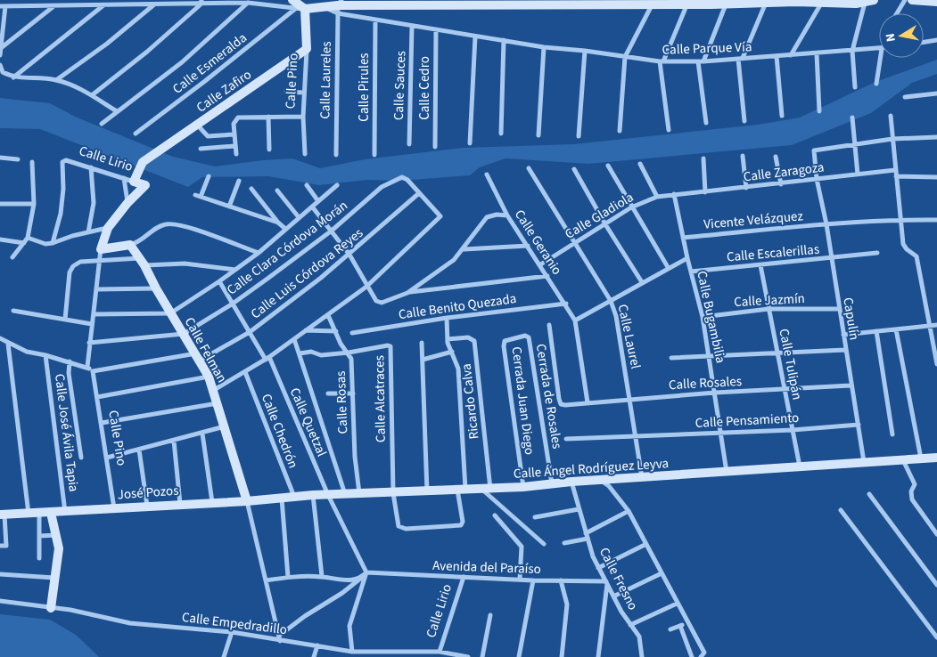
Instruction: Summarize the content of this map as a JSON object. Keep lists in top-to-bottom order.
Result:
{
  "streets": {
    "street": [
      "Calle Parque Vía",
      "Calle Esmeralda",
      "Calle Laureles",
      "Calle Pino",
      "Calle Sauces",
      "Calle Pirules",
      "Calle Cedro",
      "Calle Zafiro",
      "Calle Lirio",
      "Calle Zaragoza",
      "Calle Gladiola",
      "Vicente Velázquez",
      "Calle Geranio",
      "Calle Clara Córdova Morán",
      "Calle Escalerillas",
      "Calle Luis Córdova Reyes",
      "Calle Jazmín",
      "Calle Benito Quezada",
      "Calle Bugambilia",
      "Capulín",
      "Calle Laurel",
      "Calle Felman",
      "Calle Tulipán",
      "Calle Rosales",
      "Cerrada de Rosales",
      "Calle Alcatraces",
      "Cerrada Juan Diego",
      "Ricardo Calva",
      "Calle Rosas",
      "Calle Pensamiento",
      "Calle Quetzal",
      "Calle Chedrón",
      "Calle José Ávila Tapia",
      "Calle Ángel Rodríguez Leyva",
      "José Pozos",
      "Avenida del Paraíso",
      "Calle Fresno",
      "Calle Empedradillo"
    ]
  },
  "crossings": [
    ["Calle Parque Vía", "Calle Laureles"],
    ["Calle Parque Vía", "Calle Sauces"],
    ["Calle Parque Vía", "Calle Pirules"],
    ["Calle Parque Vía", "Calle Cedro"],
    ["Calle Pino", "Calle Zafiro"],
    ["Calle Pino", "Calle Luis Córdova Reyes"],
    ["Calle Pino", "José Pozos"],
    ["Calle Zafiro", "Calle Lirio"],
    ["Calle Lirio", "Avenida del Paraíso"],
    ["Calle Lirio", "Calle Empedradillo"],
    ["Calle Zaragoza", "Calle Gladiola"],
    ["Calle Zaragoza", "Calle Bugambilia"],
    ["Calle Zaragoza", "Capulín"],
    ["Calle Gladiola", "Calle Geranio"],
    ["Calle Gladiola", "Calle Bugambilia"],
    ["Calle Gladiola", "Calle Laurel"],
    ["Vicente Velázquez", "Calle Bugambilia"],
    ["Vicente Velázquez", "Capulín"],
    ["Calle Geranio", "Calle Benito Quezada"],
    ["Calle Clara Córdova Morán", "Calle Luis Córdova Reyes"],
    ["Calle Clara Córdova Morán", "Calle Felman"],
    ["Calle Clara Córdova Morán", "Calle Quetzal"],
    ["Calle Escalerillas", "Calle Bugambilia"],
    ["Calle Escalerillas", "Capulín"],
    ["Calle Escalerillas", "Calle Tulipán"],
    ["Calle Luis Córdova Reyes", "Calle Felman"],
    ["Calle Luis Córdova Reyes", "Calle Quetzal"],
    ["Calle Jazmín", "Calle Bugambilia"],
    ["Calle Jazmín", "Capulín"],
    ["Calle Jazmín", "Calle Tulipán"],
    ["Calle Bugambilia", "Calle Rosales"],
    ["Calle Bugambilia", "Calle Pensamiento"],
    ["Calle Bugambilia", "Calle Ángel Rodríguez Leyva"],
    ["Capulín", "Calle Rosales"],
    ["Capulín", "Calle Pensamiento"],
    ["Capulín", "Calle Ángel Rodríguez Leyva"],
    ["Calle Laurel", "Calle Rosales"],
    ["Calle Laurel", "Calle Pensamiento"],
    ["Calle Laurel", "Calle Ángel Rodríguez Leyva"],
    ["Calle Felman", "Calle Ángel Rodríguez Leyva"],
    ["Calle Felman", "José Pozos"],
    ["Calle Tulipán", "Calle Rosales"],
    ["Calle Tulipán", "Calle Pensamiento"],
    ["Calle Tulipán", "Calle Ángel Rodríguez Leyva"],
    ["Cerrada de Rosales", "Cerrada Juan Diego"],
    ["Cerrada de Rosales", "Calle Ángel Rodríguez Leyva"],
    ["Calle Alcatraces", "Calle Rosas"],
    ["Calle Alcatraces", "Calle Ángel Rodríguez Leyva"],
    ["Cerrada Juan Diego", "Calle Ángel Rodríguez Leyva"],
    ["Ricardo Calva", "Calle Ángel Rodríguez Leyva"],
    ["Calle Rosas", "Calle Ángel Rodríguez Leyva"],
    ["Calle Quetzal", "Calle Ángel Rodríguez Leyva"],
    ["Calle Quetzal", "Avenida del Paraíso"],
    ["Calle Chedrón", "Calle Ángel Rodríguez Leyva"],
    ["Calle José Ávila Tapia", "José Pozos"],
    ["Calle Ángel Rodríguez Leyva", "José Pozos"],
    ["Calle Ángel Rodríguez Leyva", "Calle Fresno"],
    ["Avenida del Paraíso", "Calle Fresno"]
  ],
  "north": "left"
}
